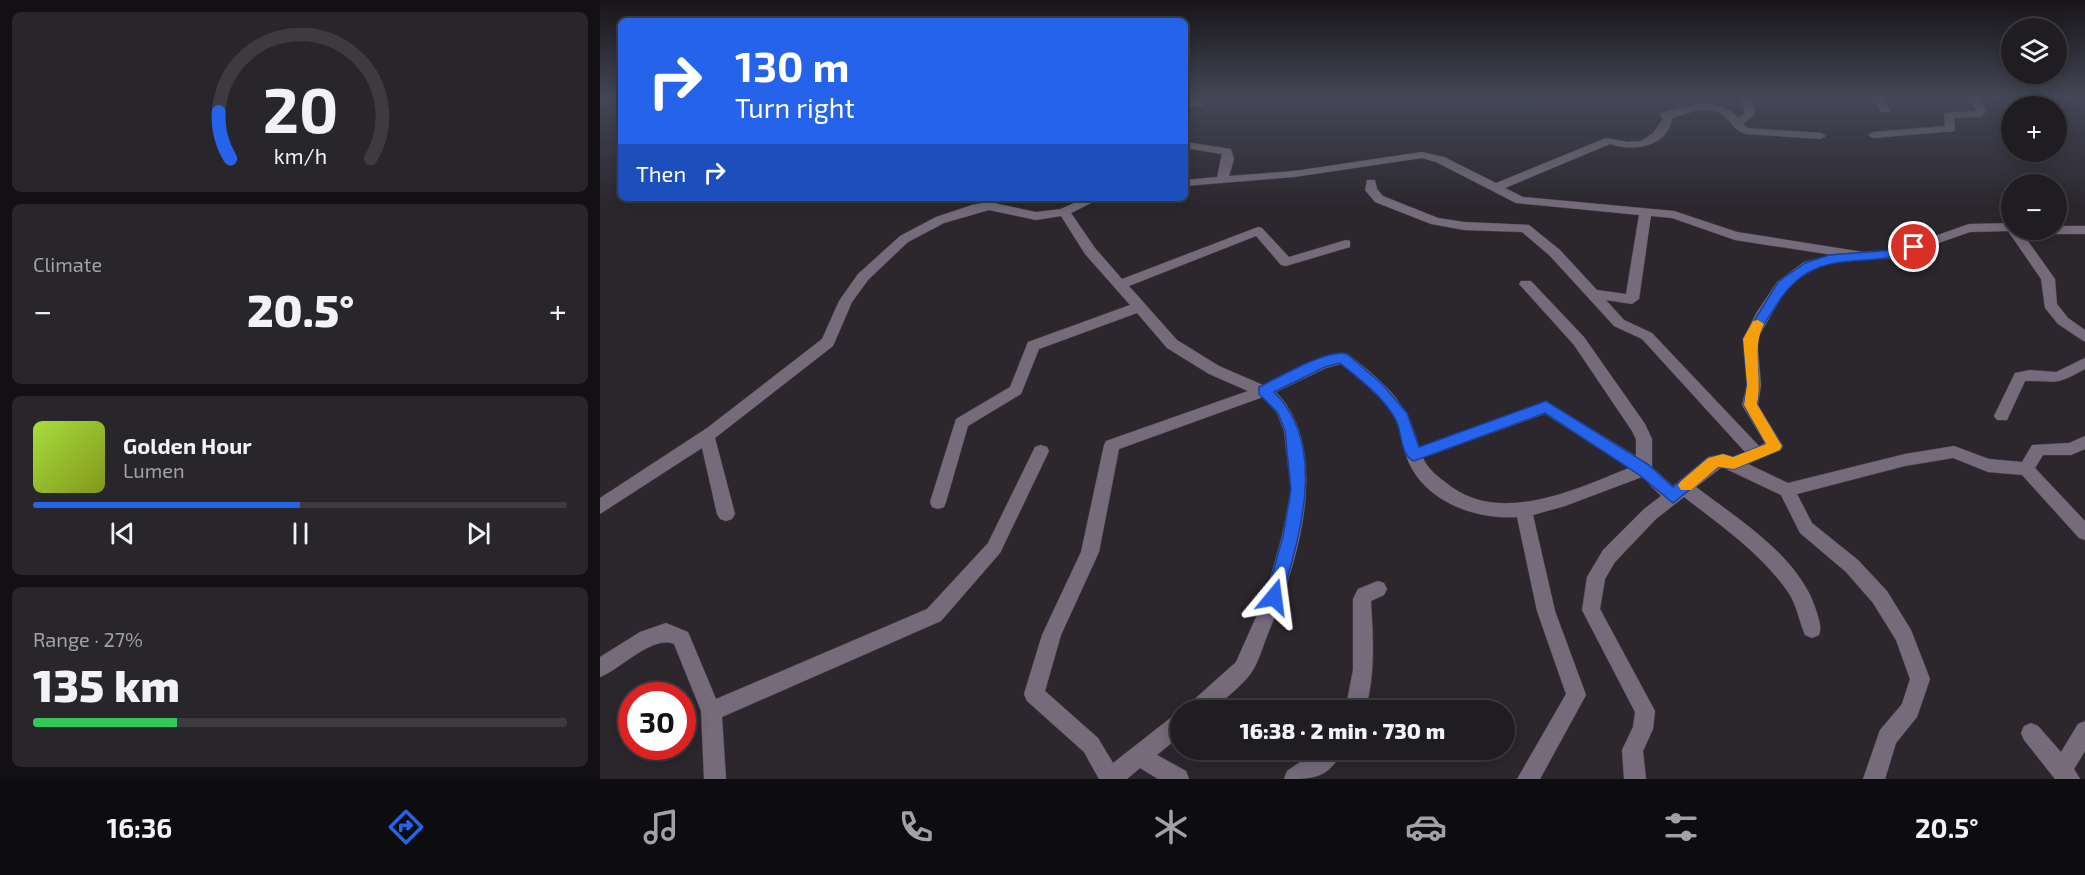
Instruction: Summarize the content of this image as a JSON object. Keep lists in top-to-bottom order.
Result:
{
  "page": {
    "map_buttons": ["+", "−"],
    "turn": ["130 m", "Turn right"],
    "then": "Then",
    "tile": [
      "Climate",
      ["Range · 27%", "135 km"]
    ],
    "heat": ["−", "20.5°", "+"],
    "song": ["Golden Hour", "Lumen"],
    "limit": "30",
    "trip": "16:38 · 2 min · 730 m",
    "tabs": ["16:36", "20.5°"],
    "gauge": ["20", "km/h"]
  }
}
